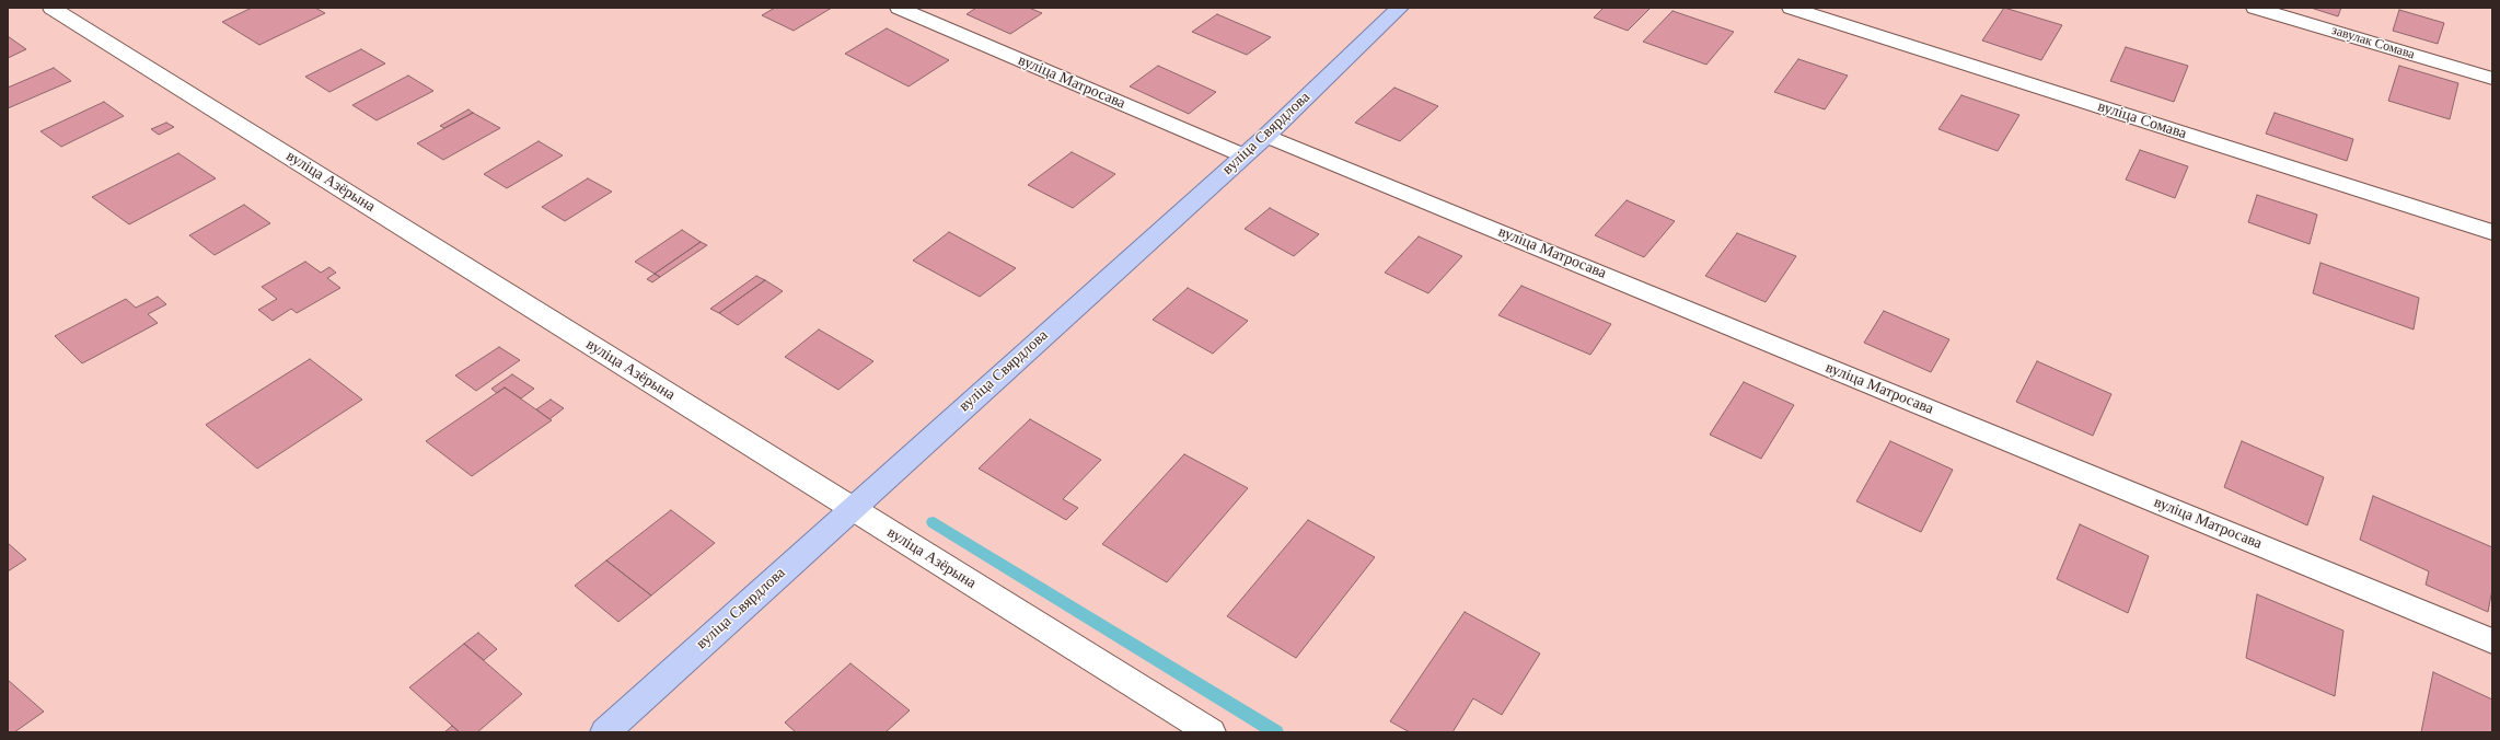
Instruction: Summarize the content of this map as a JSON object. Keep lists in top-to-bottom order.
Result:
{
  "streets": {
    "main road": ["вуліца Свярдлова"],
    "street": [
      "завулак Сомава",
      "вуліца Матросава",
      "вуліца Сомава",
      "вуліца Азёрына"
    ]
  },
  "crossings": [
    ["вуліца Матросава", "вуліца Свярдлова"],
    ["вуліца Свярдлова", "вуліца Азёрына"]
  ]
}
